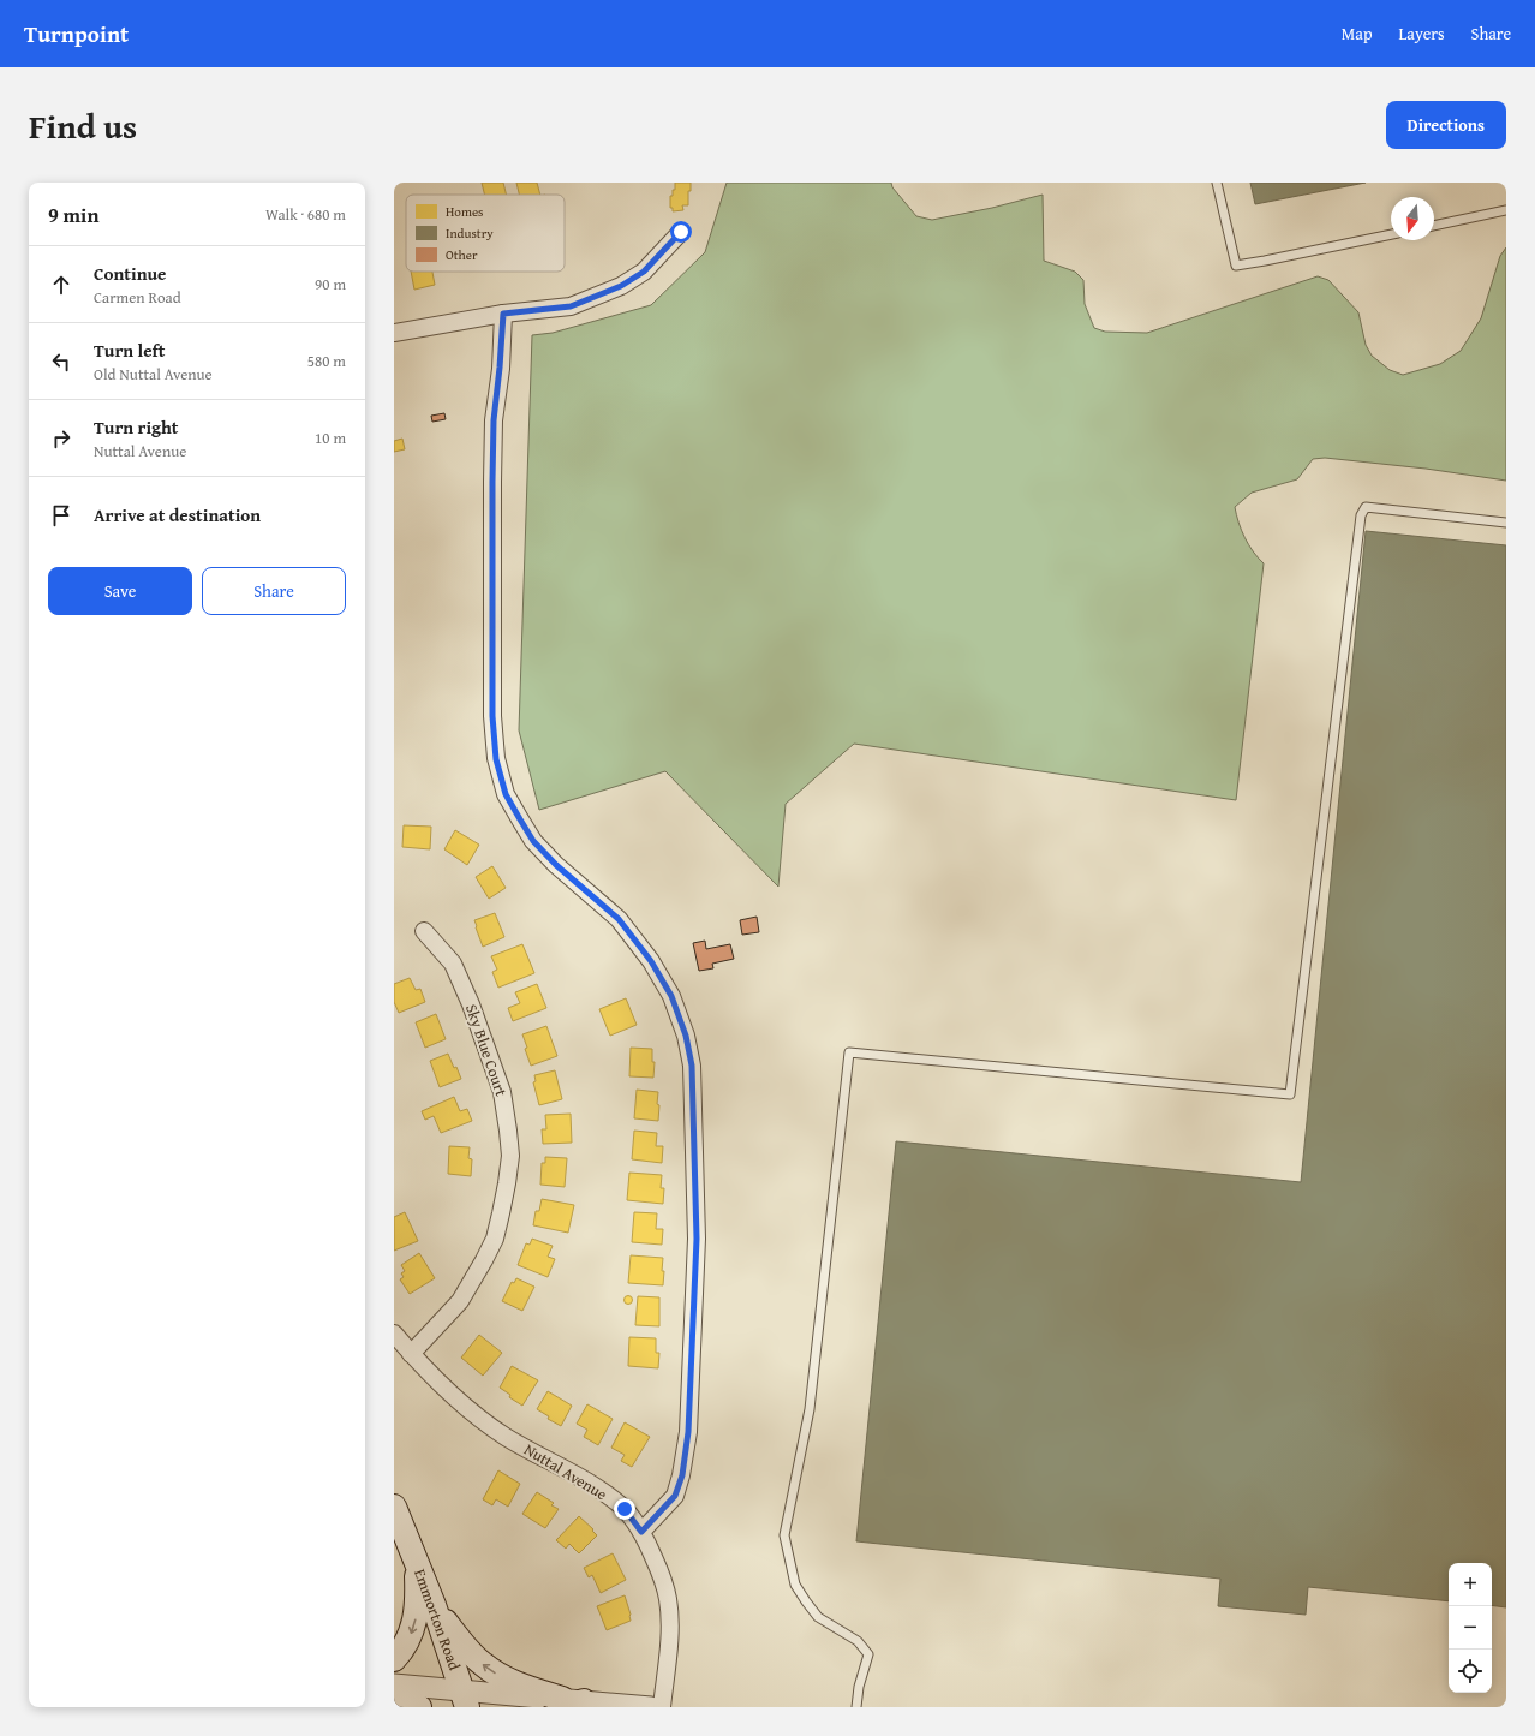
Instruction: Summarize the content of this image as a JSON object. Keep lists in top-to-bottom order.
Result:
{
  "streets": {
    "main road": ["Emmorton Road"],
    "street": ["Sky Blue Court", "Nuttal Avenue"]
  },
  "crossings": [
    ["Sky Blue Court", "Nuttal Avenue"]
  ],
  "legend": ["Homes", "Industry", "Other"],
  "north": "bottom",
  "page": {
    "header": "Turnpoint",
    "nav": ["Map", "Layers", "Share"],
    "title": "Find us",
    "buttons": [
      "Directions",
      ["Save", "Share"]
    ],
    "heading": ["9 min", "Walk · 680 m"],
    "list": [
      ["Continue", "Carmen Road", "90 m"],
      ["Turn left", "Old Nuttal Avenue", "580 m"],
      ["Turn right", "Nuttal Avenue", "10 m"],
      "Arrive at destination"
    ],
    "map_buttons": ["+", "−"]
  }
}
